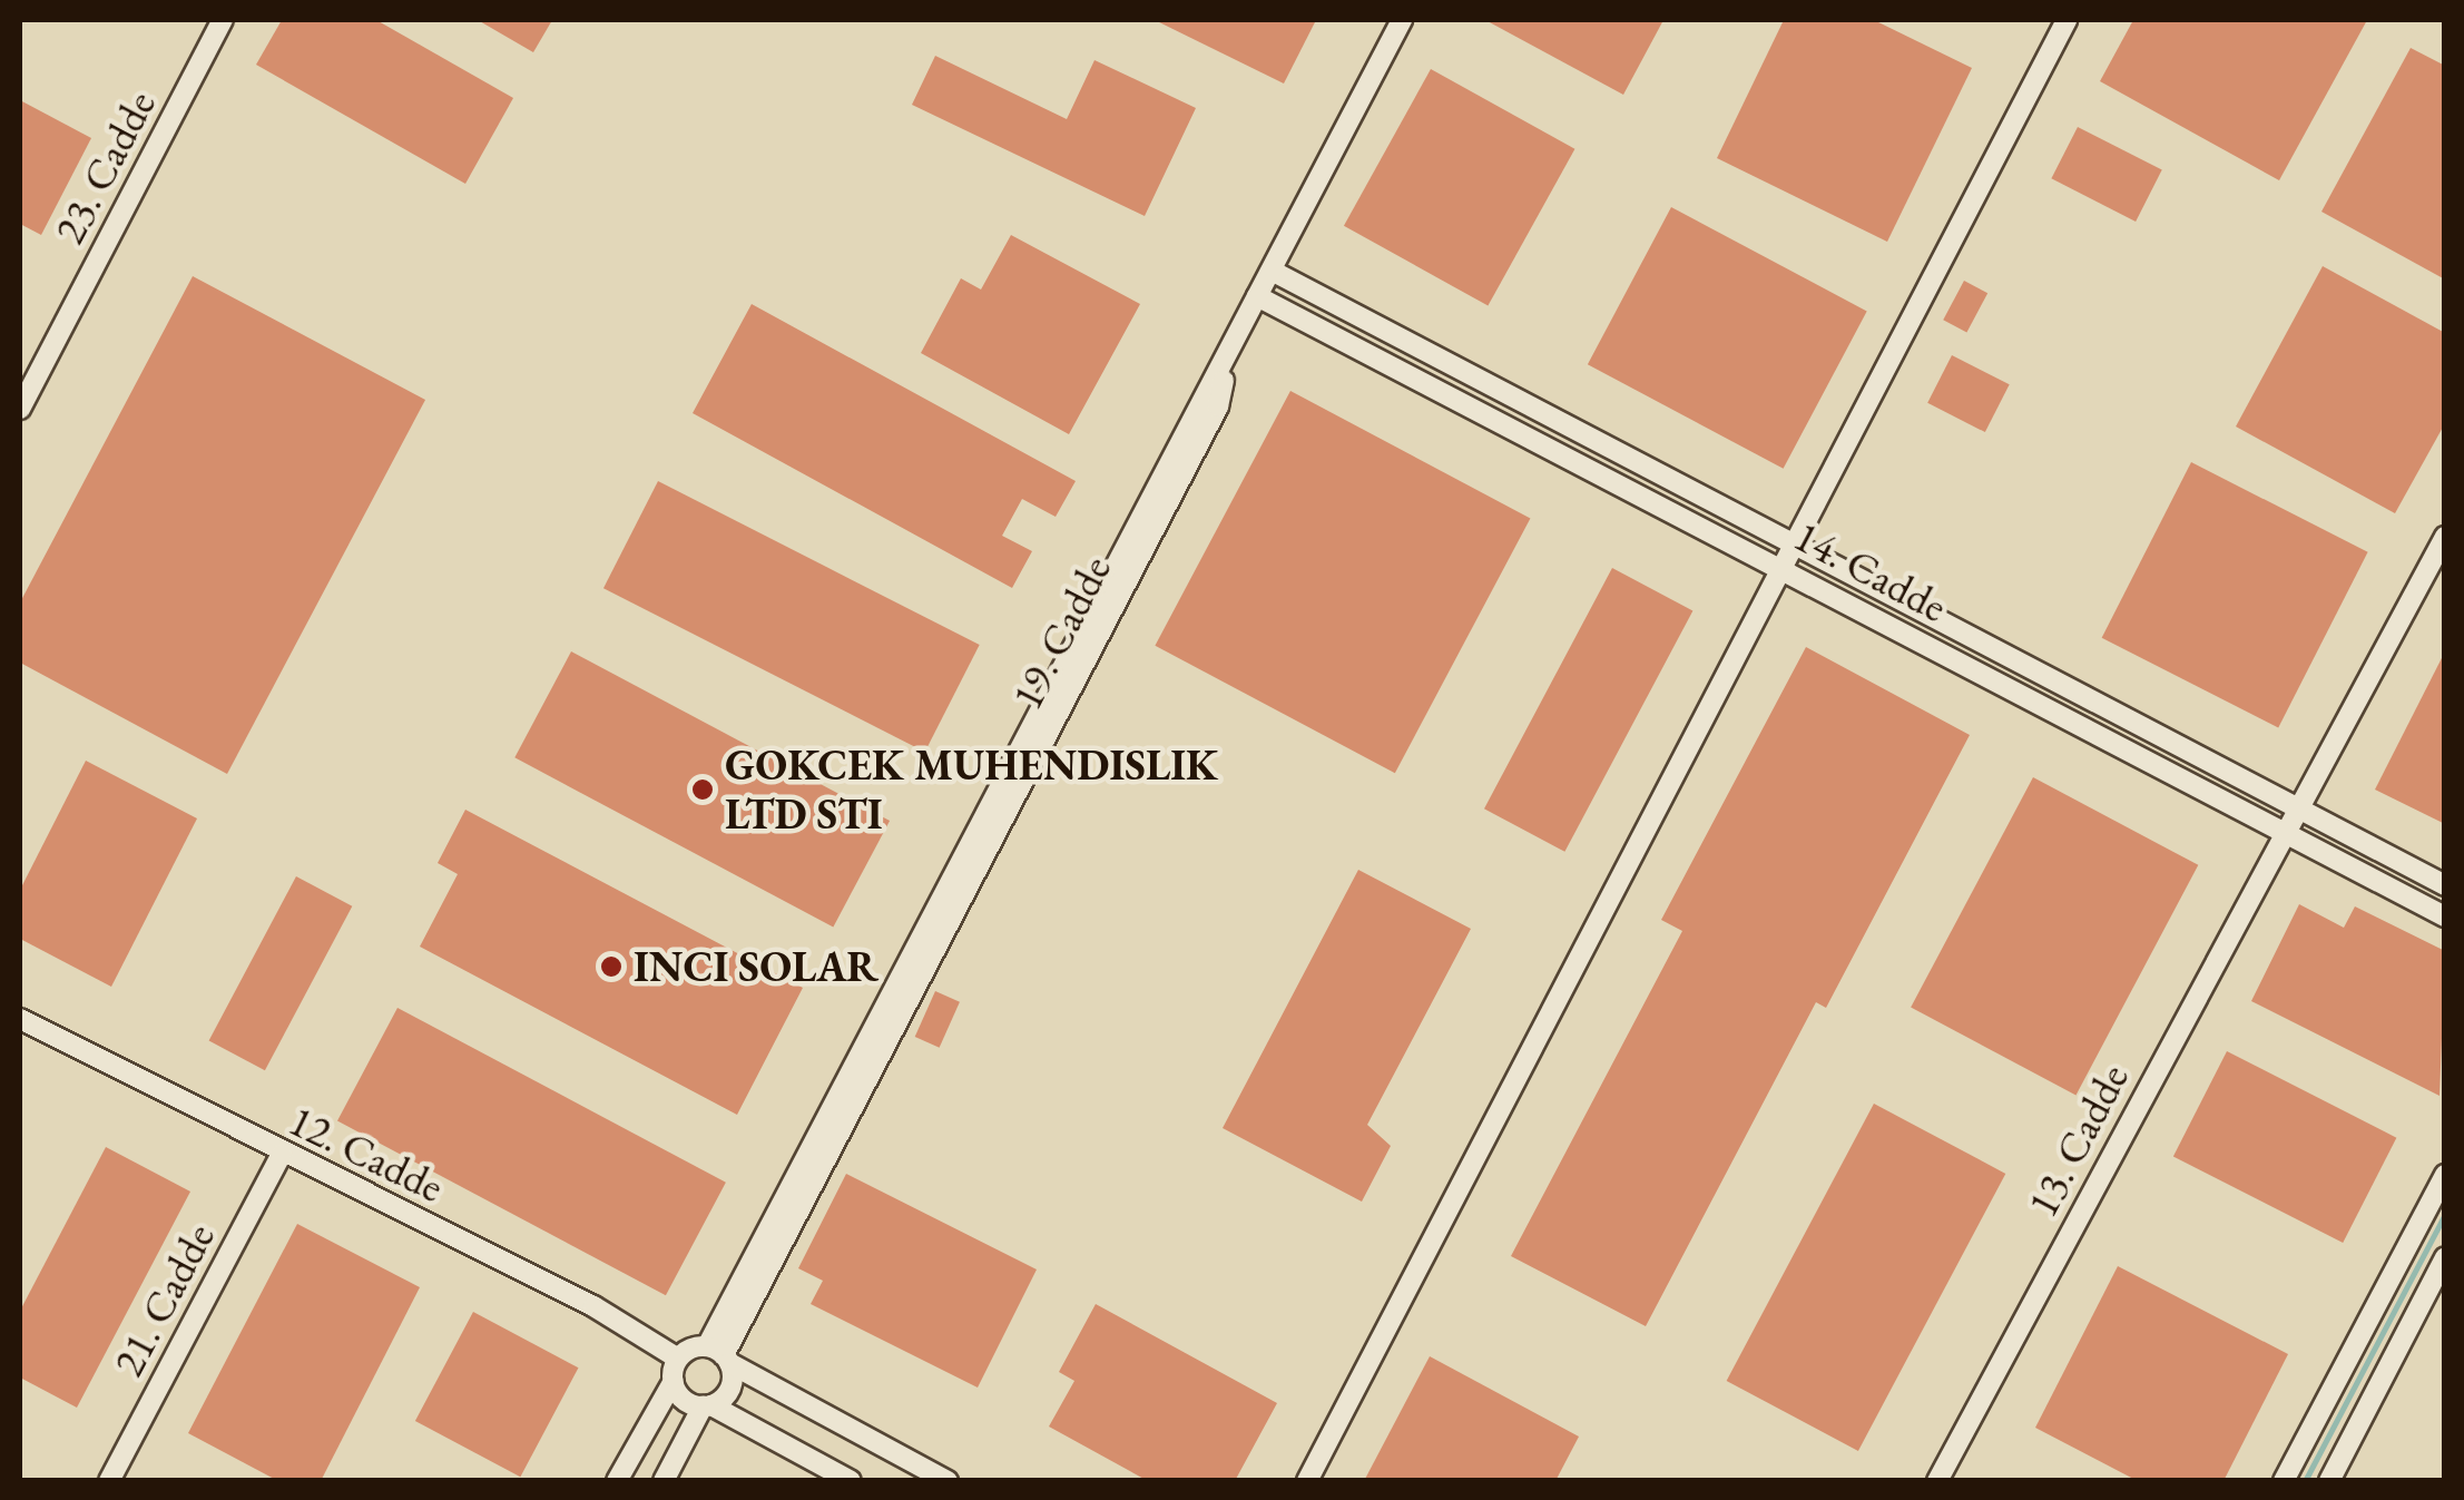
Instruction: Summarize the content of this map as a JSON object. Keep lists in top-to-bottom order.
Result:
{
  "streets": {
    "lane": [
      "23. Cadde",
      "14. Cadde",
      "19. Cadde",
      "13. Cadde",
      "12. Cadde",
      "21. Cadde"
    ]
  },
  "crossings": [
    ["14. Cadde", "19. Cadde"],
    ["14. Cadde", "13. Cadde"],
    ["19. Cadde", "12. Cadde"],
    ["12. Cadde", "21. Cadde"]
  ],
  "places": ["GOKCEK MUHENDISLIK LTD STI", "INCI SOLAR"]
}
